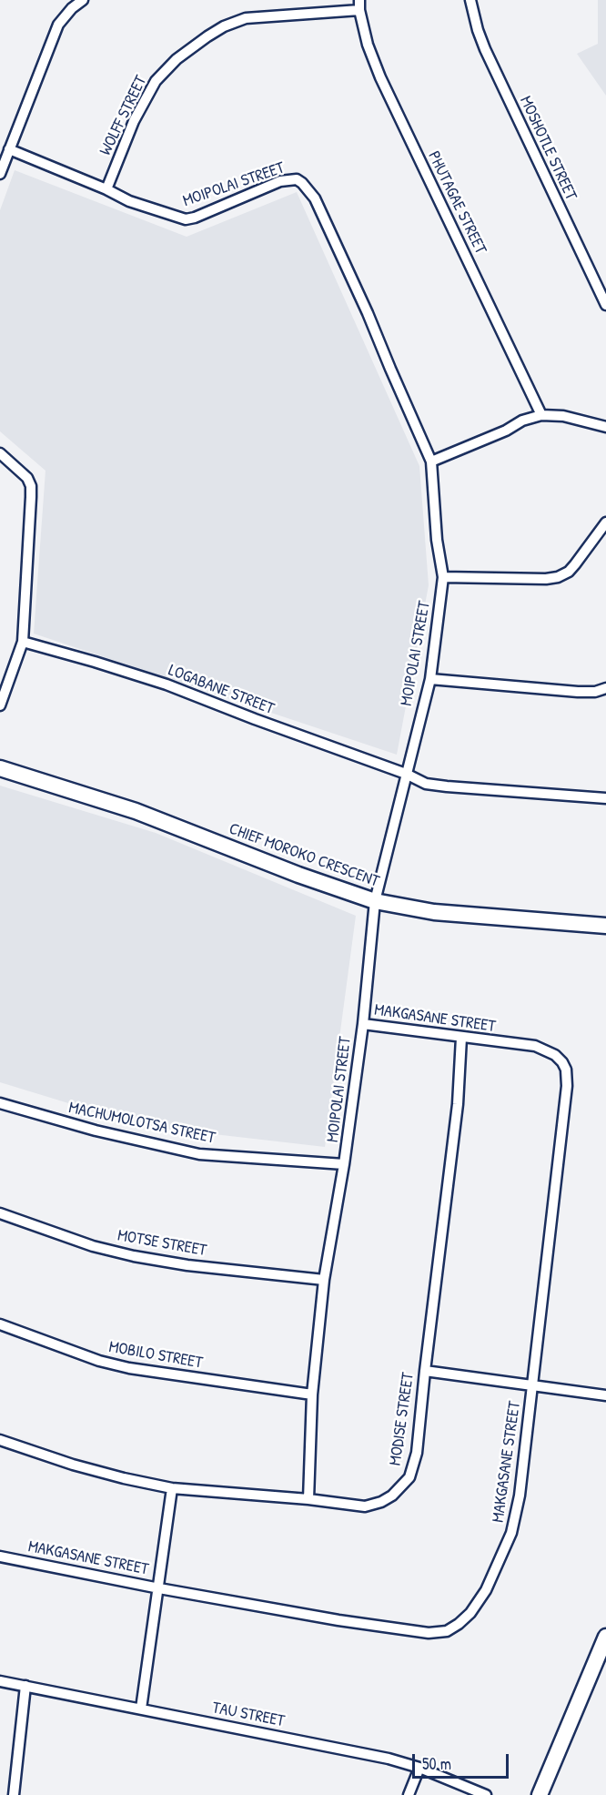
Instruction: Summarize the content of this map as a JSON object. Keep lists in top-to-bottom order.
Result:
{
  "streets": {
    "street": [
      "WOLFF STREET",
      "MOSHOTLE STREET",
      "MOIPOLAI STREET",
      "PHUTAGAE STREET",
      "LOGABANE STREET",
      "CHIEF MOROKO CRESCENT",
      "MAKGASANE STREET",
      "MACHUMOLOTSA STREET",
      "MOTSE STREET",
      "MOBILO STREET",
      "MODISE STREET",
      "TAU STREET"
    ]
  },
  "crossings": [
    ["WOLFF STREET", "MOIPOLAI STREET"],
    ["WOLFF STREET", "PHUTAGAE STREET"],
    ["MOIPOLAI STREET", "LOGABANE STREET"],
    ["MOIPOLAI STREET", "CHIEF MOROKO CRESCENT"],
    ["MOIPOLAI STREET", "MAKGASANE STREET"],
    ["MOIPOLAI STREET", "MACHUMOLOTSA STREET"],
    ["MOIPOLAI STREET", "MOTSE STREET"],
    ["MOIPOLAI STREET", "MOBILO STREET"],
    ["MOIPOLAI STREET", "MODISE STREET"],
    ["MAKGASANE STREET", "MODISE STREET"]
  ],
  "scale_bar": "50 m"
}
